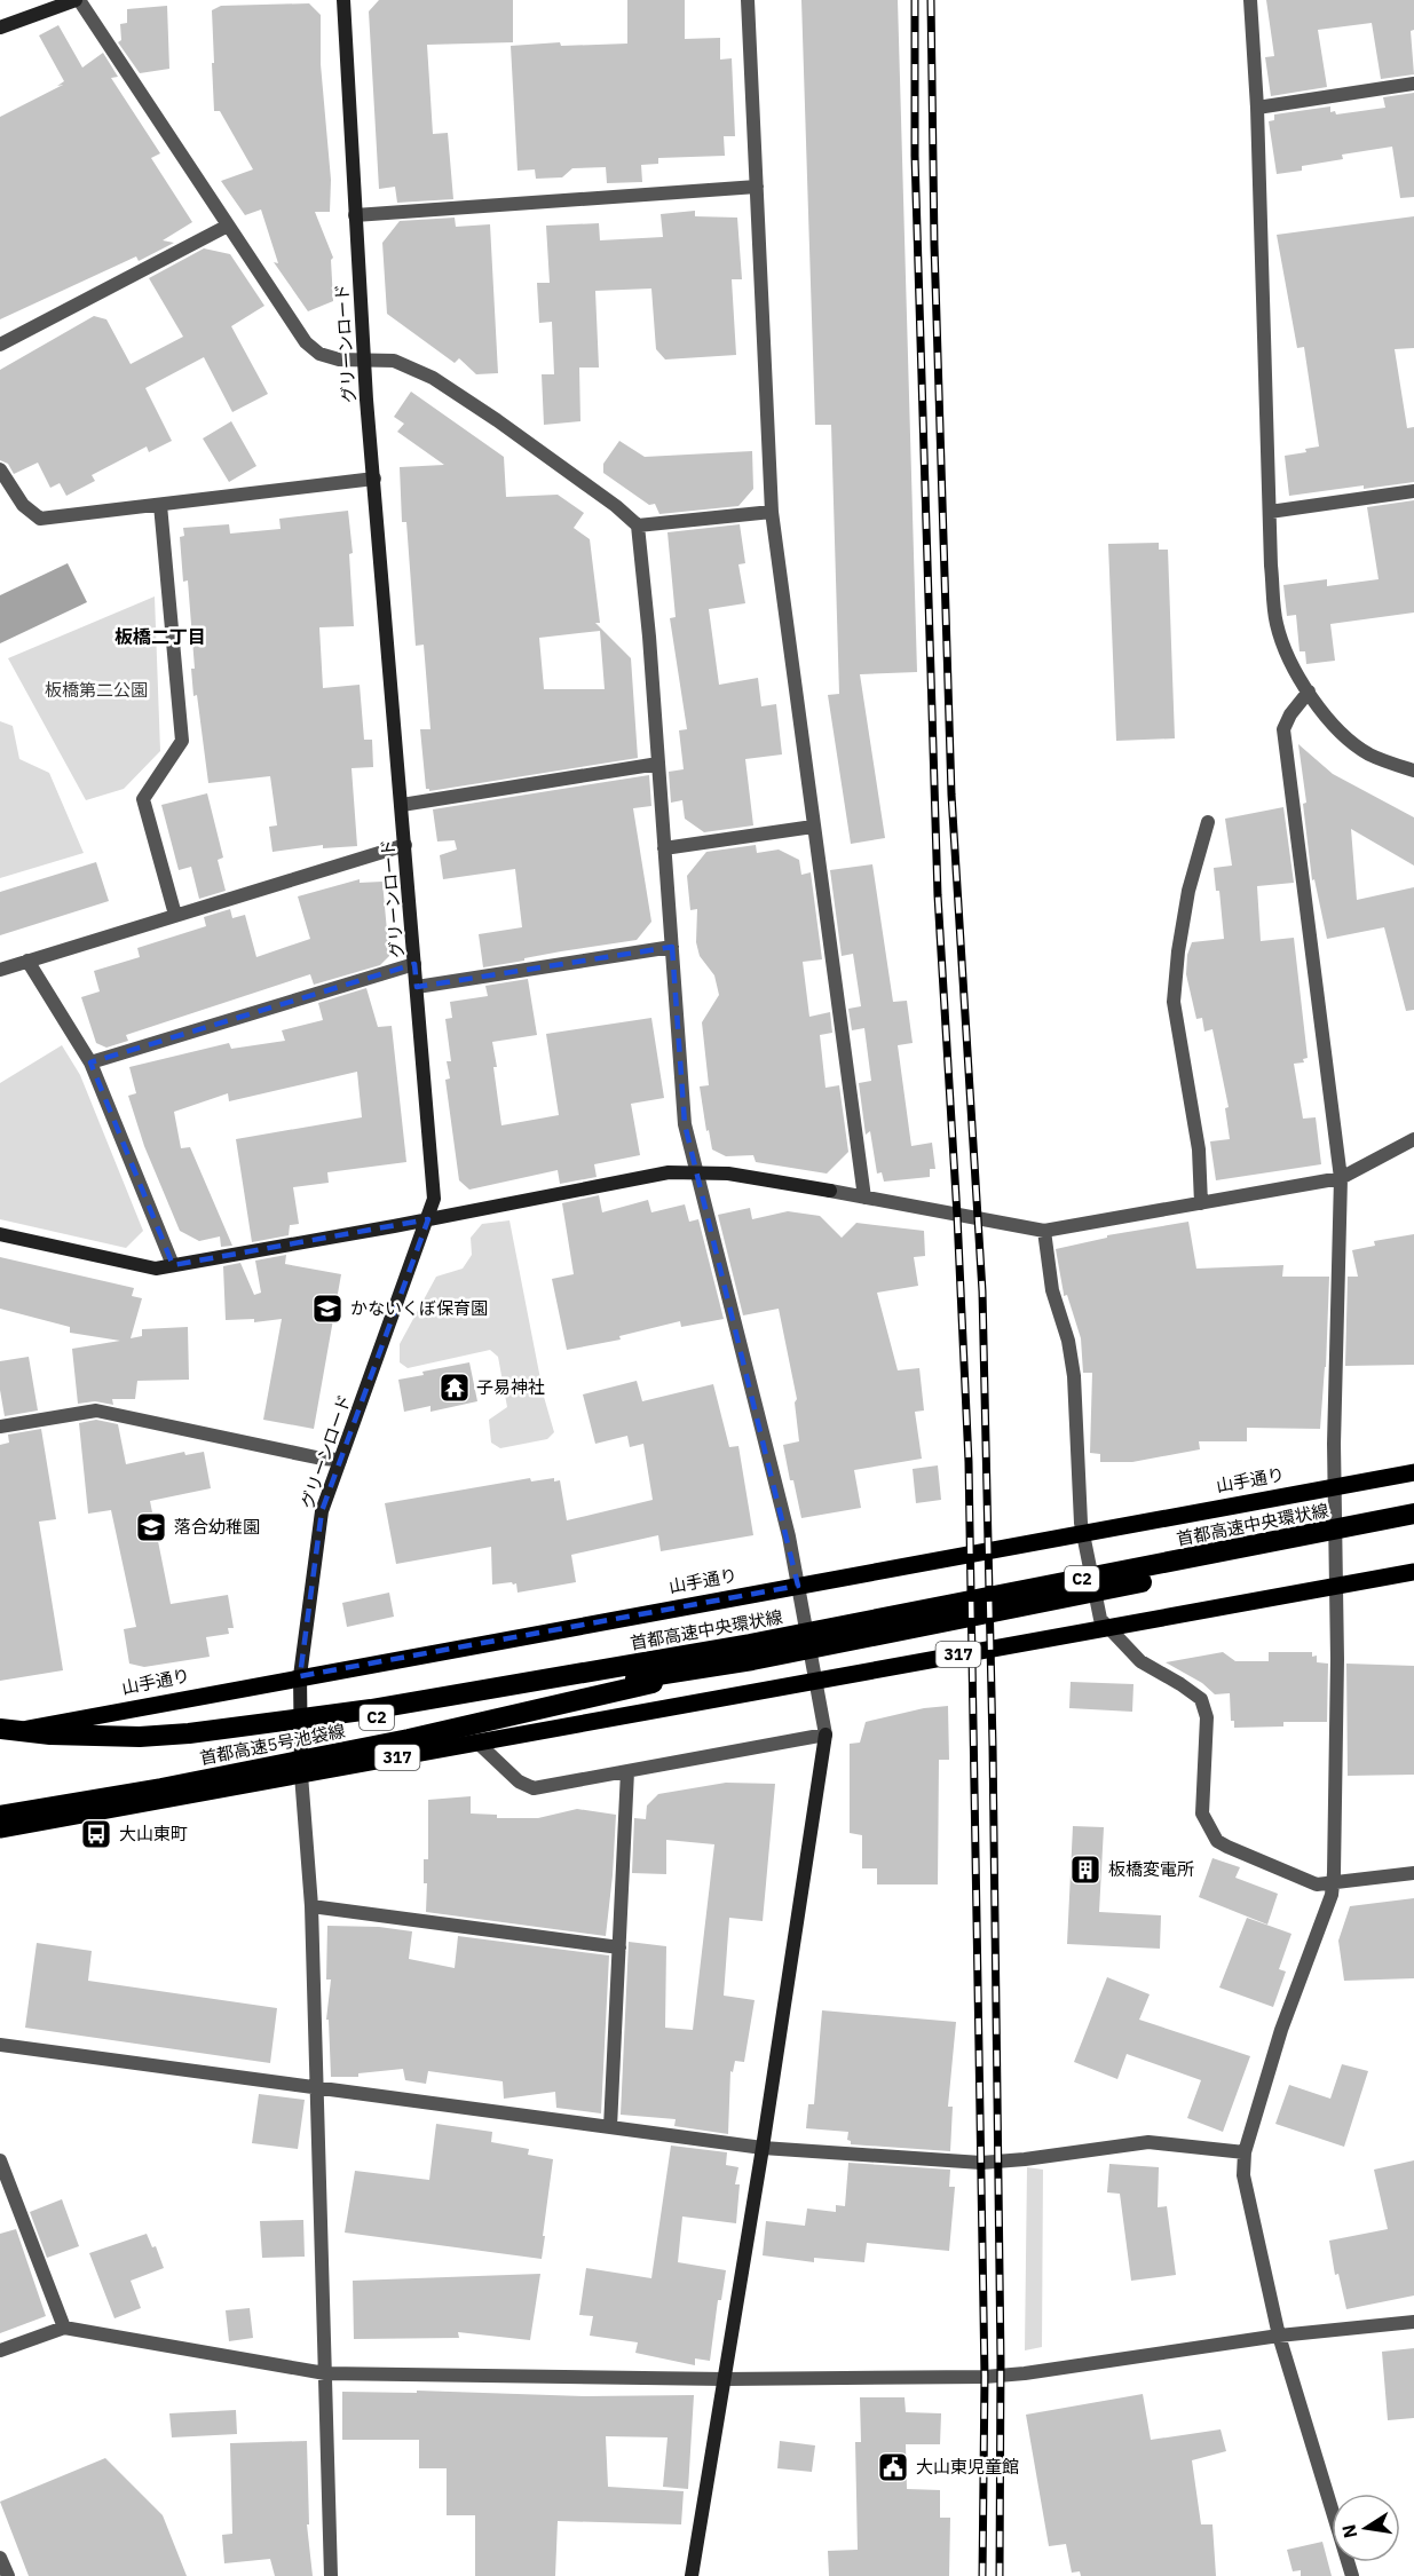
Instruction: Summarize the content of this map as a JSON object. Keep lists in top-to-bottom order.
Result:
{
  "streets": {
    "highway": ["首都高速中央環状線", "C2", "首都高速5号池袋線"],
    "main road": ["山手通り", "317"],
    "street": ["グリーンロード"]
  },
  "crossings": [
    ["グリーンロード", "山手通り"],
    ["グリーンロード", "317"],
    ["山手通り", "首都高速中央環状線"],
    ["首都高速中央環状線", "首都高速5号池袋線"]
  ],
  "districts": ["板橋二丁目"],
  "parks": ["板橋第二公園"],
  "places": {
    "school or university": ["かないくぼ保育園", "落合幼稚園"],
    "temple": ["子易神社"],
    "bus stop": ["大山東町"],
    "building": ["板橋変電所"],
    "public building": ["大山東児童館"]
  },
  "north": "left"
}
